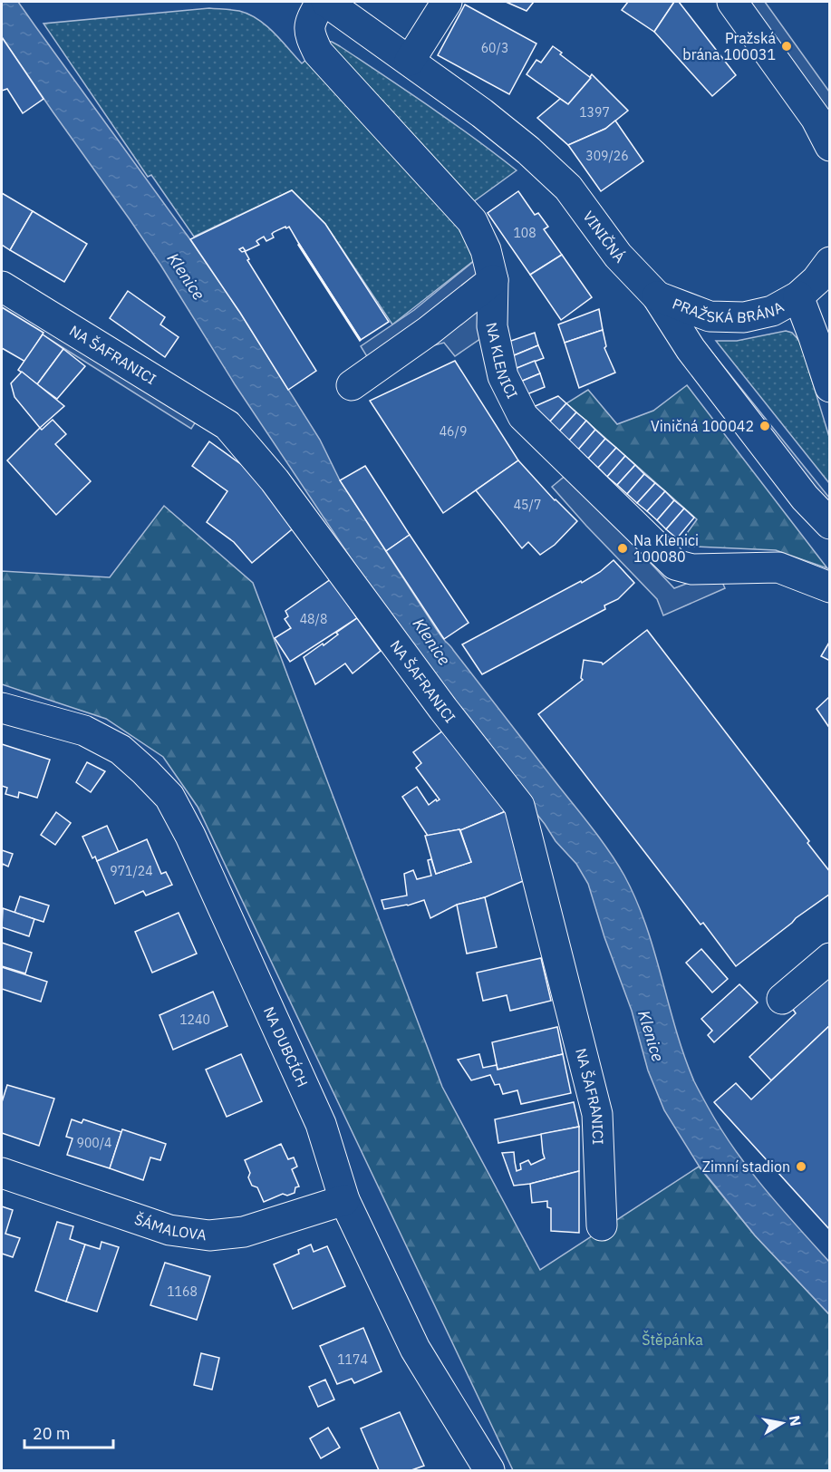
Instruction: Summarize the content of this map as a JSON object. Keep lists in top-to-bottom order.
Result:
{
  "streets": {
    "street": [
      "VINIČNÁ",
      "PRAŽSKÁ BRÁNA",
      "NA ŠAFRANICI",
      "NA KLENICI",
      "NA DUBCÍCH",
      "ŠÁMALOVA"
    ]
  },
  "crossings": [
    ["VINIČNÁ", "PRAŽSKÁ BRÁNA"],
    ["NA DUBCÍCH", "ŠÁMALOVA"]
  ],
  "water": ["Klenice"],
  "parks": ["Štěpánka"],
  "places": [
    "Pražská brána 100031",
    "Viničná 100042",
    "Na Klenici 100080",
    "Zimní stadion"
  ],
  "house_numbers": [
    "60/3",
    "1397",
    "309/26",
    "108",
    "46/9",
    "45/7",
    "48/8",
    "971/24",
    "1240",
    "900/4",
    "1168",
    "1174"
  ],
  "scale_bar": "20 m",
  "north": "right"
}
